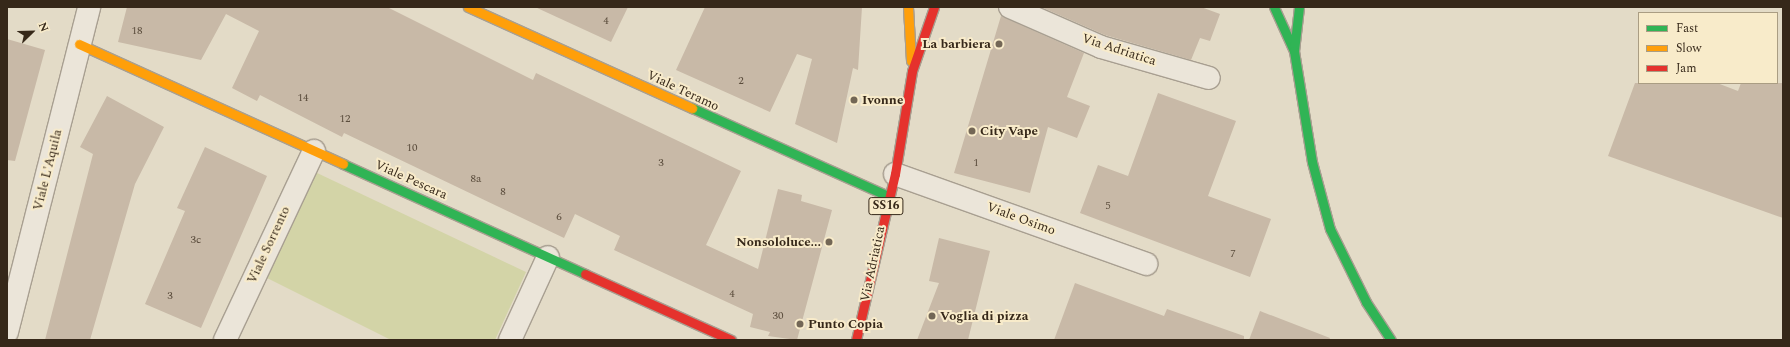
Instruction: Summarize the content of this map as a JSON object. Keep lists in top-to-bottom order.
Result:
{
  "streets": {
    "street": [
      "Via Adriatica",
      "Viale Teramo",
      "Viale L'Aquila",
      "Viale Pescara",
      "SS16",
      "Viale Osimo",
      "Viale Sorrento"
    ]
  },
  "crossings": [
    ["Via Adriatica", "Viale Teramo"],
    ["Via Adriatica", "Viale Osimo"],
    ["Viale L'Aquila", "Viale Pescara"],
    ["Viale Pescara", "Viale Sorrento"]
  ],
  "places": [
    "La barbiera",
    "Ivonne",
    "City Vape",
    "Nonsololuce...",
    "Voglia di pizza",
    "Punto Copia"
  ],
  "house_numbers": [
    "4",
    "18",
    "2",
    "14",
    "12",
    "10",
    "3",
    "1",
    "8a",
    "8",
    "5",
    "6",
    "3c",
    "7",
    "4",
    "3",
    "30"
  ],
  "legend": ["Fast", "Slow", "Jam"],
  "north": "top right"
}
